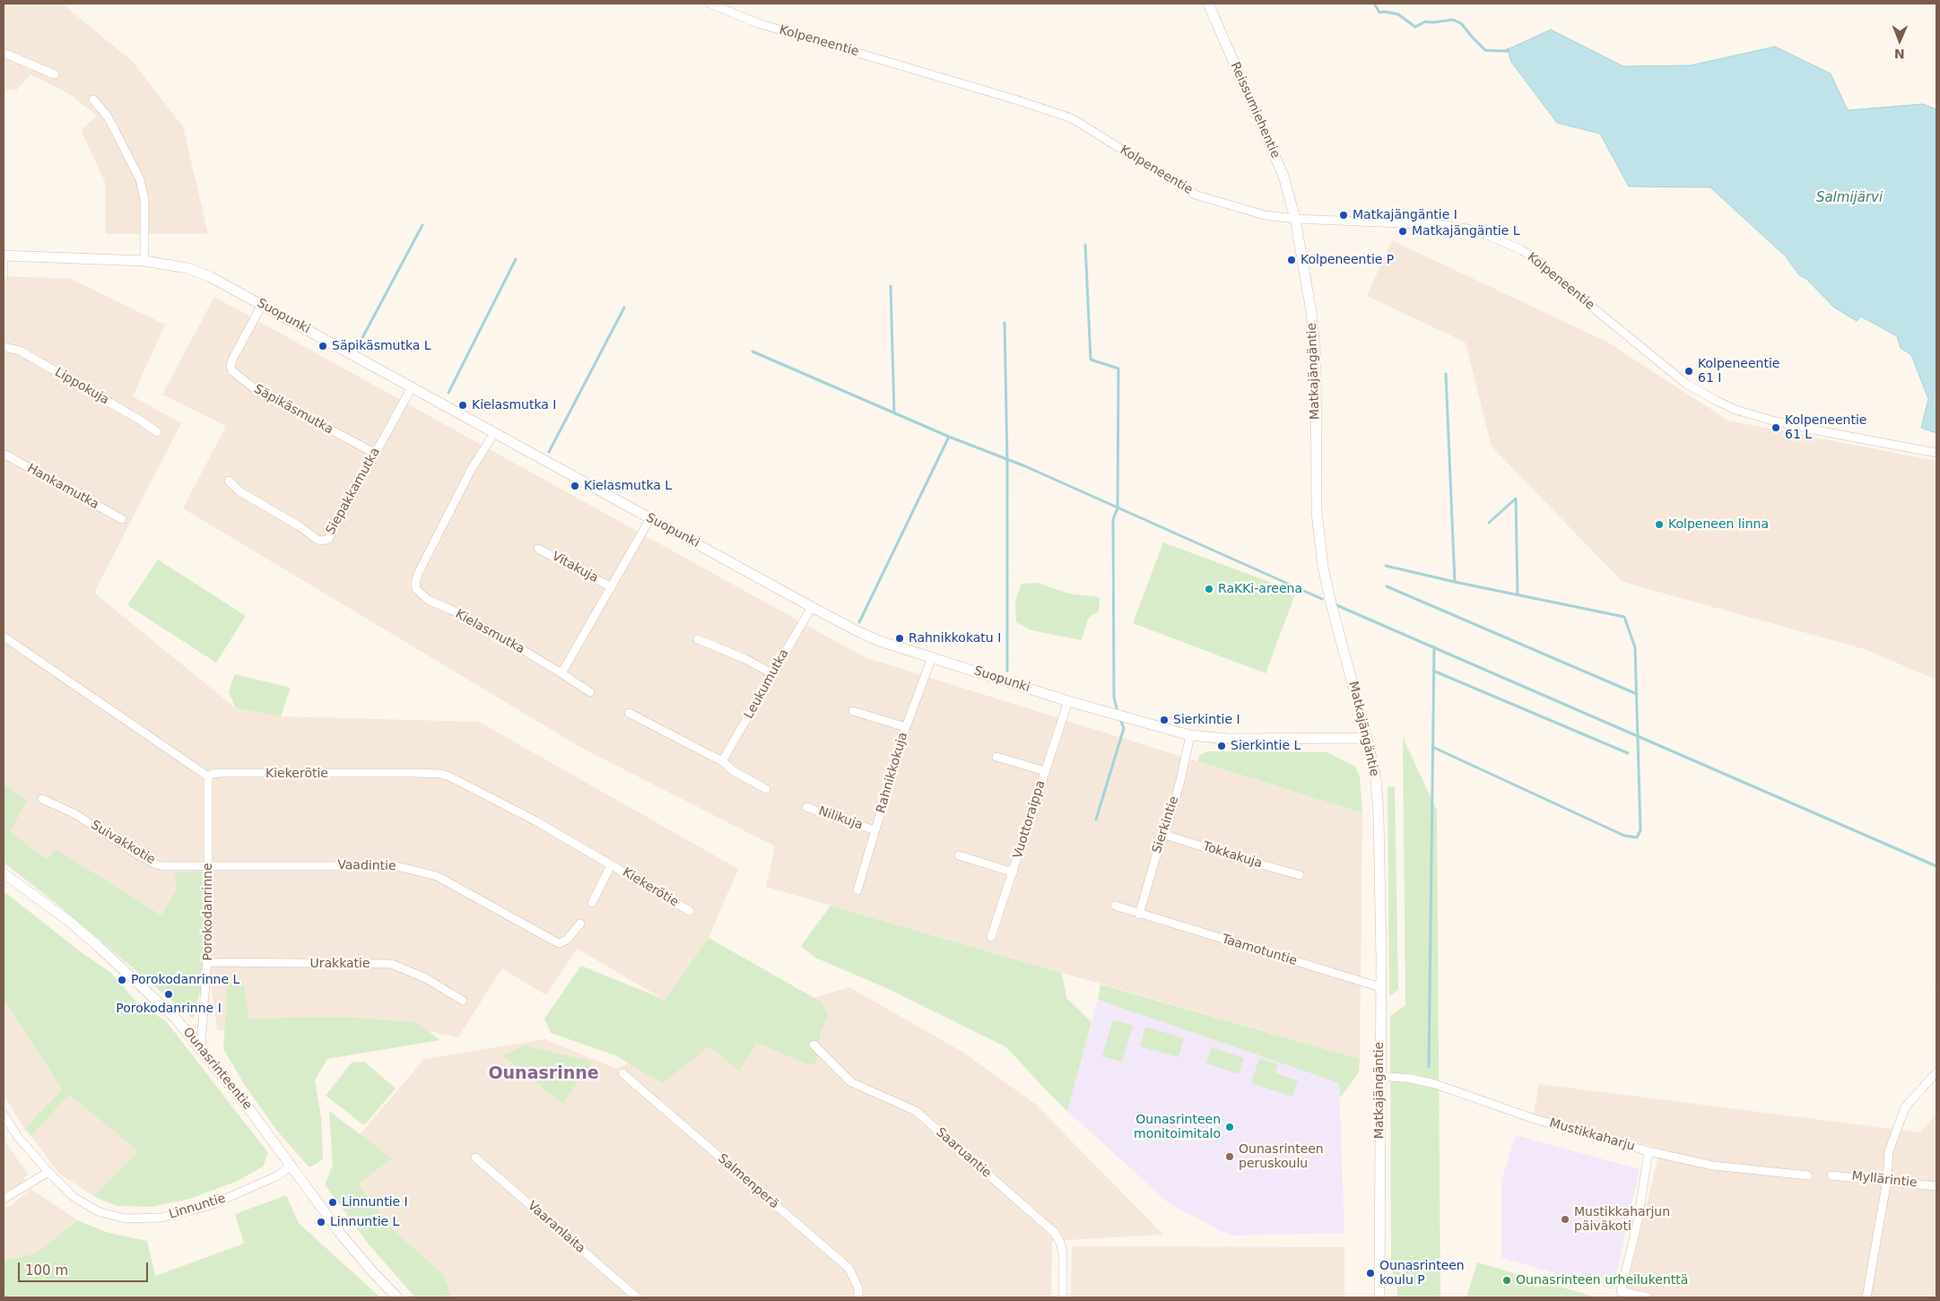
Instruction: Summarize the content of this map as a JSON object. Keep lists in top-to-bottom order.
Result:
{
  "streets": {
    "street": [
      "Kolpeneentie",
      "Reissumiehentie",
      "Suopunki",
      "Matkajängäntie",
      "Lippokuja",
      "Säpikäsmutka",
      "Hankamutka",
      "Siepakkamutka",
      "Vitakuja",
      "Kielasmutka",
      "Leukumutka",
      "Rahnikkokuja",
      "Kiekerötie",
      "Nilikuja",
      "Vuottoraippa",
      "Sierkintie",
      "Suivakkotie",
      "Tokkakuja",
      "Vaadintie",
      "Porokodanrinne",
      "Taamotuntie",
      "Urakkatie",
      "Ounasrinteentie",
      "Mustikkaharju",
      "Saaruantie",
      "Myllärintie",
      "Salmenperä",
      "Linnuntie",
      "Vaaranlaita"
    ]
  },
  "crossings": [
    ["Kolpeneentie", "Reissumiehentie"],
    ["Kolpeneentie", "Matkajängäntie"],
    ["Reissumiehentie", "Matkajängäntie"],
    ["Suopunki", "Matkajängäntie"],
    ["Suopunki", "Säpikäsmutka"],
    ["Suopunki", "Siepakkamutka"],
    ["Suopunki", "Kielasmutka"],
    ["Suopunki", "Leukumutka"],
    ["Suopunki", "Rahnikkokuja"],
    ["Suopunki", "Vuottoraippa"],
    ["Suopunki", "Sierkintie"],
    ["Matkajängäntie", "Taamotuntie"],
    ["Matkajängäntie", "Mustikkaharju"],
    ["Säpikäsmutka", "Siepakkamutka"],
    ["Rahnikkokuja", "Nilikuja"],
    ["Kiekerötie", "Porokodanrinne"],
    ["Sierkintie", "Tokkakuja"],
    ["Sierkintie", "Taamotuntie"],
    ["Suivakkotie", "Vaadintie"],
    ["Suivakkotie", "Porokodanrinne"],
    ["Vaadintie", "Porokodanrinne"],
    ["Porokodanrinne", "Urakkatie"],
    ["Porokodanrinne", "Ounasrinteentie"],
    ["Ounasrinteentie", "Linnuntie"]
  ],
  "districts": ["Ounasrinne"],
  "water": ["Salmijärvi"],
  "places": [
    "Matkajängäntie I",
    "Matkajängäntie L",
    "Kolpeneentie P",
    "Säpikäsmutka L",
    "Kolpeneentie 61 I",
    "Kielasmutka I",
    "Kolpeneentie 61 L",
    "Kielasmutka L",
    "Kolpeneen linna",
    "RaKKi-areena",
    "Rahnikkokatu I",
    "Sierkintie I",
    "Sierkintie L",
    "Porokodanrinne L",
    "Porokodanrinne I",
    "Ounasrinteen monitoimitalo",
    "Ounasrinteen peruskoulu",
    "Linnuntie I",
    "Mustikkaharjun päiväkoti",
    "Linnuntie L",
    "Ounasrinteen koulu P",
    "Ounasrinteen urheilukenttä"
  ],
  "scale_bar": "100 m",
  "north": "bottom"
}
